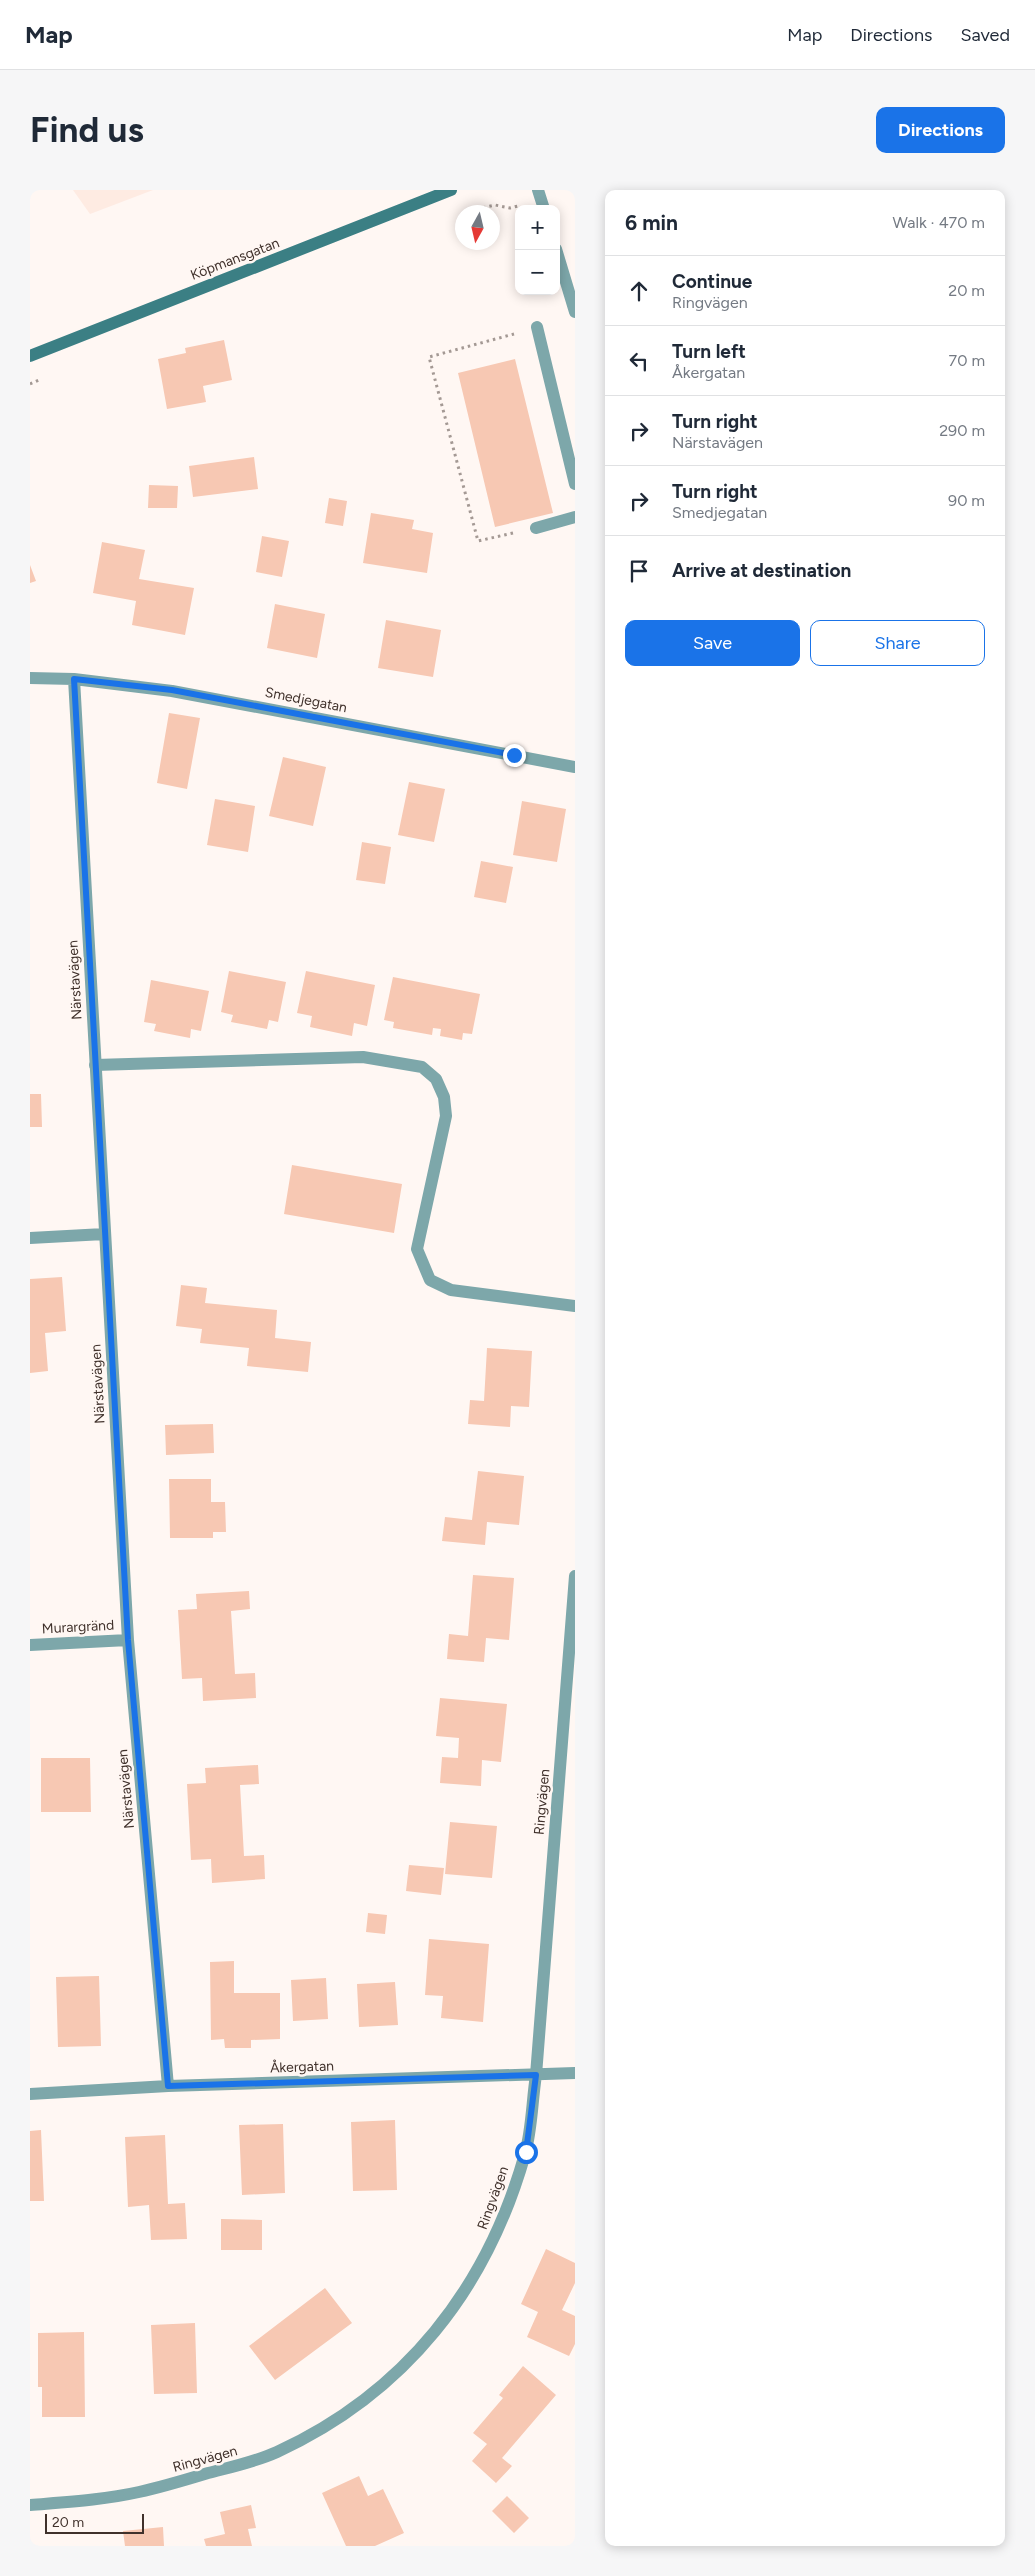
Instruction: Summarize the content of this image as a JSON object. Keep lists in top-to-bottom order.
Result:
{
  "streets": {
    "street": [
      "Köpmansgatan",
      "Smedjegatan",
      "Närstavägen",
      "Murargränd",
      "Ringvägen",
      "Åkergatan"
    ]
  },
  "crossings": [
    ["Smedjegatan", "Närstavägen"],
    ["Närstavägen", "Murargränd"],
    ["Närstavägen", "Åkergatan"],
    ["Ringvägen", "Åkergatan"]
  ],
  "scale_bar": "20 m",
  "north": "bottom",
  "page": {
    "header": "Map",
    "nav": ["Map", "Directions", "Saved"],
    "buttons": [
      "Directions",
      ["Save", "Share"]
    ],
    "title": "Find us",
    "heading": ["6 min", "Walk · 470 m"],
    "map_buttons": ["+", "−"],
    "list": [
      ["Continue", "Ringvägen", "20 m"],
      ["Turn left", "Åkergatan", "70 m"],
      ["Turn right", "Närstavägen", "290 m"],
      ["Turn right", "Smedjegatan", "90 m"],
      "Arrive at destination"
    ],
    "scale": "20 m"
  }
}
